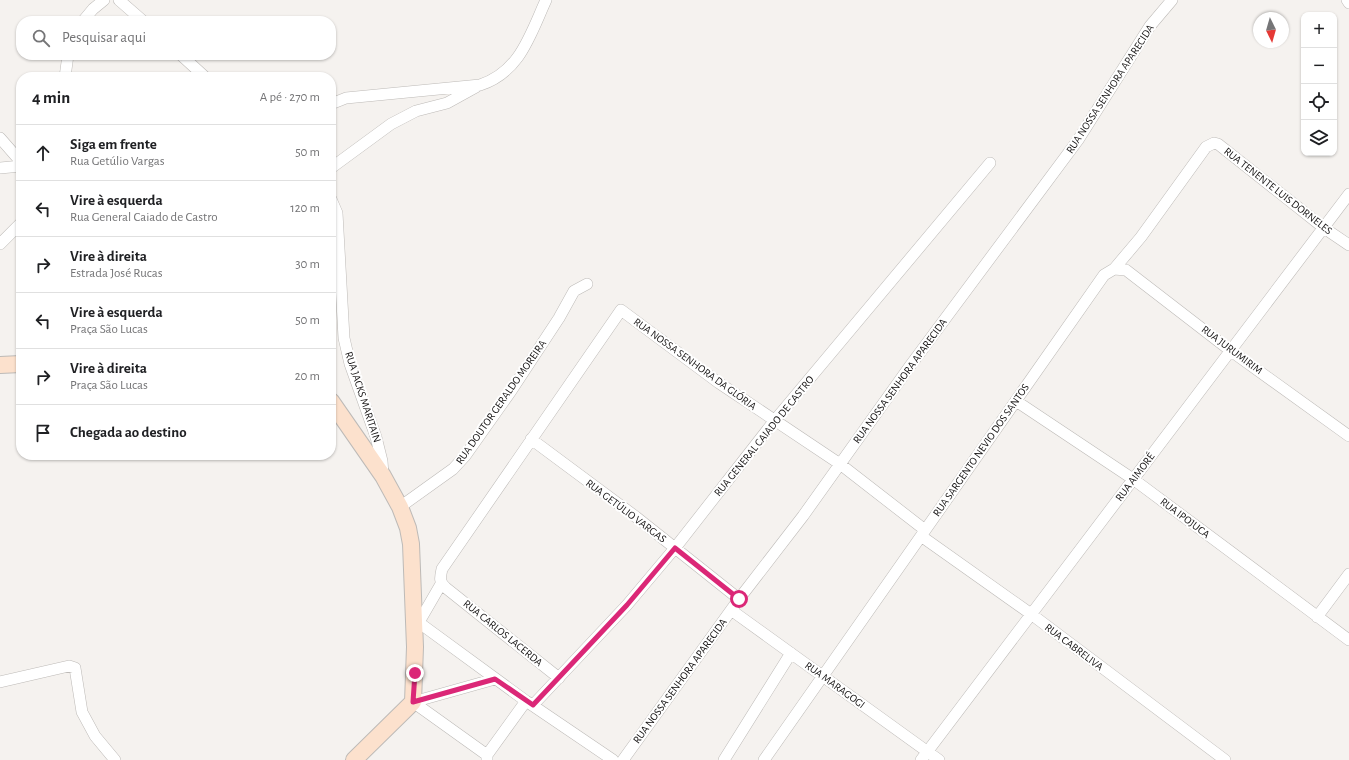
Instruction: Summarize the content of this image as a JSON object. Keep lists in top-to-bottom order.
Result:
{
  "streets": {
    "street": [
      "RUA NOSSA SENHORA APARECIDA",
      "RUA TENENTE LUIS DORNELES",
      "RUA JURUMIRIM",
      "RUA NOSSA SENHORA DA GLÓRIA",
      "RUA JACKS MARITAIN",
      "RUA DOUTOR GERALDO MOREIRA",
      "RUA GENERAL CAIADO DE CASTRO",
      "RUA SARGENTO NEVIO DOS SANTOS",
      "RUA AIMORÉ",
      "RUA GETÚLIO VARGAS",
      "RUA IPOJUCA",
      "RUA CARLOS LACERDA",
      "RUA CABRELIVA",
      "RUA MARAGOGI"
    ]
  },
  "crossings": [
    ["RUA NOSSA SENHORA APARECIDA", "RUA NOSSA SENHORA DA GLÓRIA"],
    ["RUA NOSSA SENHORA APARECIDA", "RUA GETÚLIO VARGAS"],
    ["RUA NOSSA SENHORA APARECIDA", "RUA MARAGOGI"],
    ["RUA TENENTE LUIS DORNELES", "RUA SARGENTO NEVIO DOS SANTOS"],
    ["RUA TENENTE LUIS DORNELES", "RUA AIMORÉ"],
    ["RUA JURUMIRIM", "RUA SARGENTO NEVIO DOS SANTOS"],
    ["RUA JURUMIRIM", "RUA AIMORÉ"],
    ["RUA NOSSA SENHORA DA GLÓRIA", "RUA GENERAL CAIADO DE CASTRO"],
    ["RUA NOSSA SENHORA DA GLÓRIA", "RUA SARGENTO NEVIO DOS SANTOS"],
    ["RUA NOSSA SENHORA DA GLÓRIA", "RUA GETÚLIO VARGAS"],
    ["RUA NOSSA SENHORA DA GLÓRIA", "RUA CABRELIVA"],
    ["RUA GENERAL CAIADO DE CASTRO", "RUA GETÚLIO VARGAS"],
    ["RUA GENERAL CAIADO DE CASTRO", "RUA CARLOS LACERDA"],
    ["RUA SARGENTO NEVIO DOS SANTOS", "RUA IPOJUCA"],
    ["RUA SARGENTO NEVIO DOS SANTOS", "RUA CABRELIVA"],
    ["RUA SARGENTO NEVIO DOS SANTOS", "RUA MARAGOGI"],
    ["RUA AIMORÉ", "RUA IPOJUCA"],
    ["RUA AIMORÉ", "RUA CABRELIVA"],
    ["RUA AIMORÉ", "RUA MARAGOGI"]
  ],
  "north": "bottom",
  "page": {
    "map_buttons": ["+", "−"],
    "search": "Pesquisar aqui",
    "heading": ["4 min", "A pé · 270 m"],
    "list": [
      ["Siga em frente", "Rua Getúlio Vargas", "50 m"],
      ["Vire à esquerda", "Rua General Caiado de Castro", "120 m"],
      ["Vire à direita", "Estrada José Rucas", "30 m"],
      ["Vire à esquerda", "Praça São Lucas", "50 m"],
      ["Vire à direita", "Praça São Lucas", "20 m"],
      "Chegada ao destino"
    ]
  }
}
